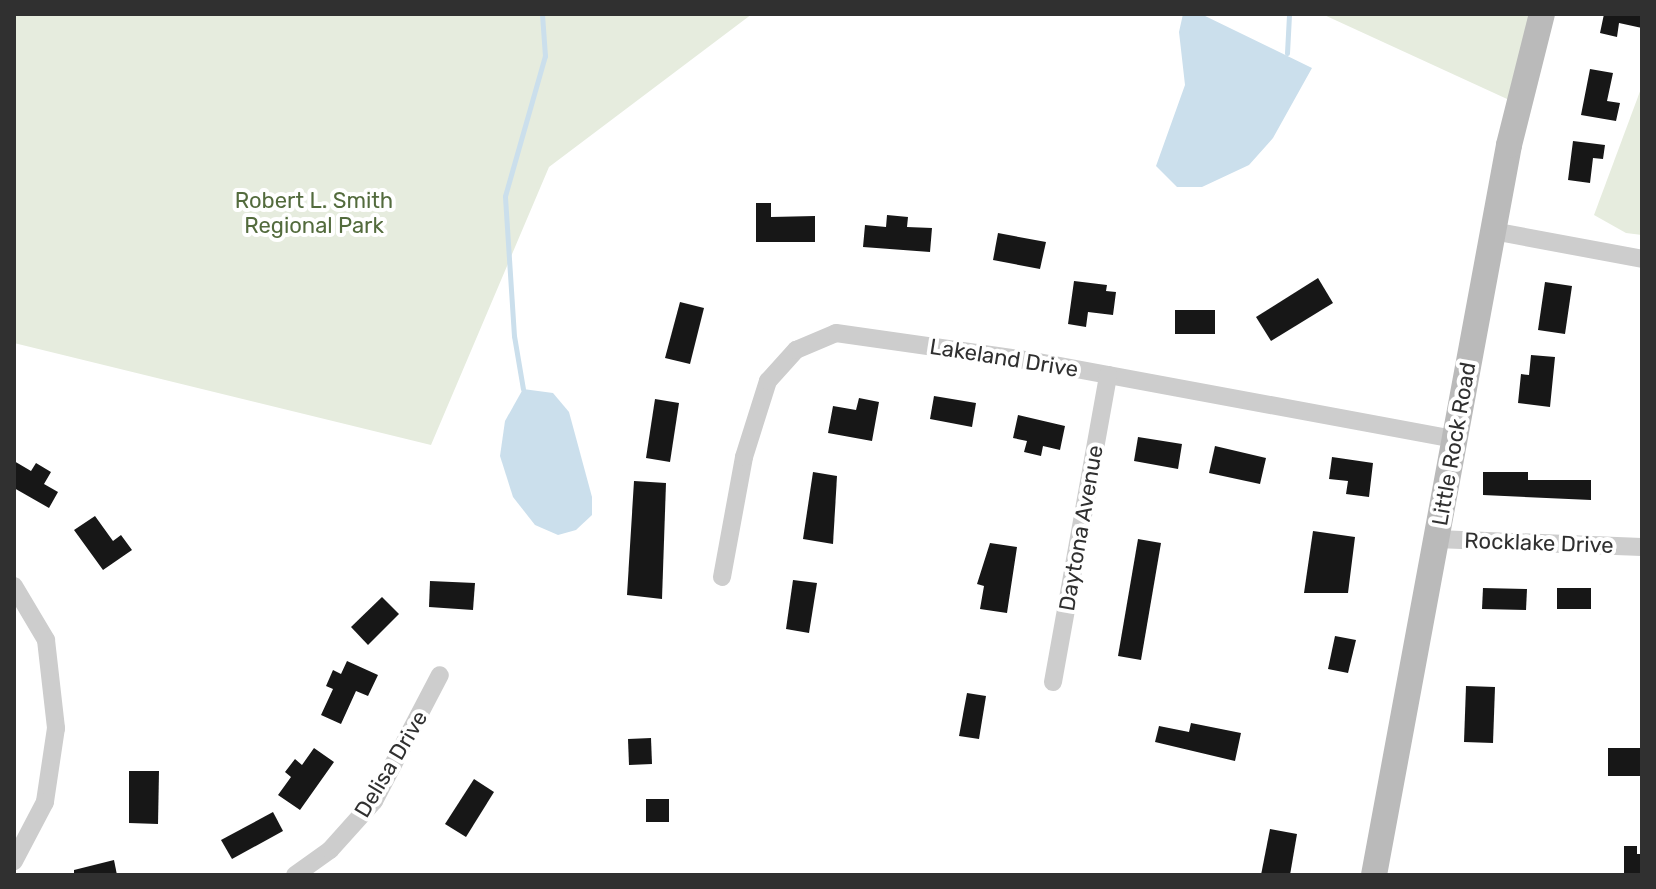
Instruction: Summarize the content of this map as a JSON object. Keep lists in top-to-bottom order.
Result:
{
  "streets": {
    "main road": ["Little Rock Road"],
    "street": [
      "Lakeland Drive",
      "Daytona Avenue",
      "Rocklake Drive",
      "Delisa Drive"
    ]
  },
  "crossings": [
    ["Lakeland Drive", "Little Rock Road"],
    ["Lakeland Drive", "Daytona Avenue"],
    ["Little Rock Road", "Rocklake Drive"]
  ],
  "parks": ["Robert L. Smith Regional Park"]
}
